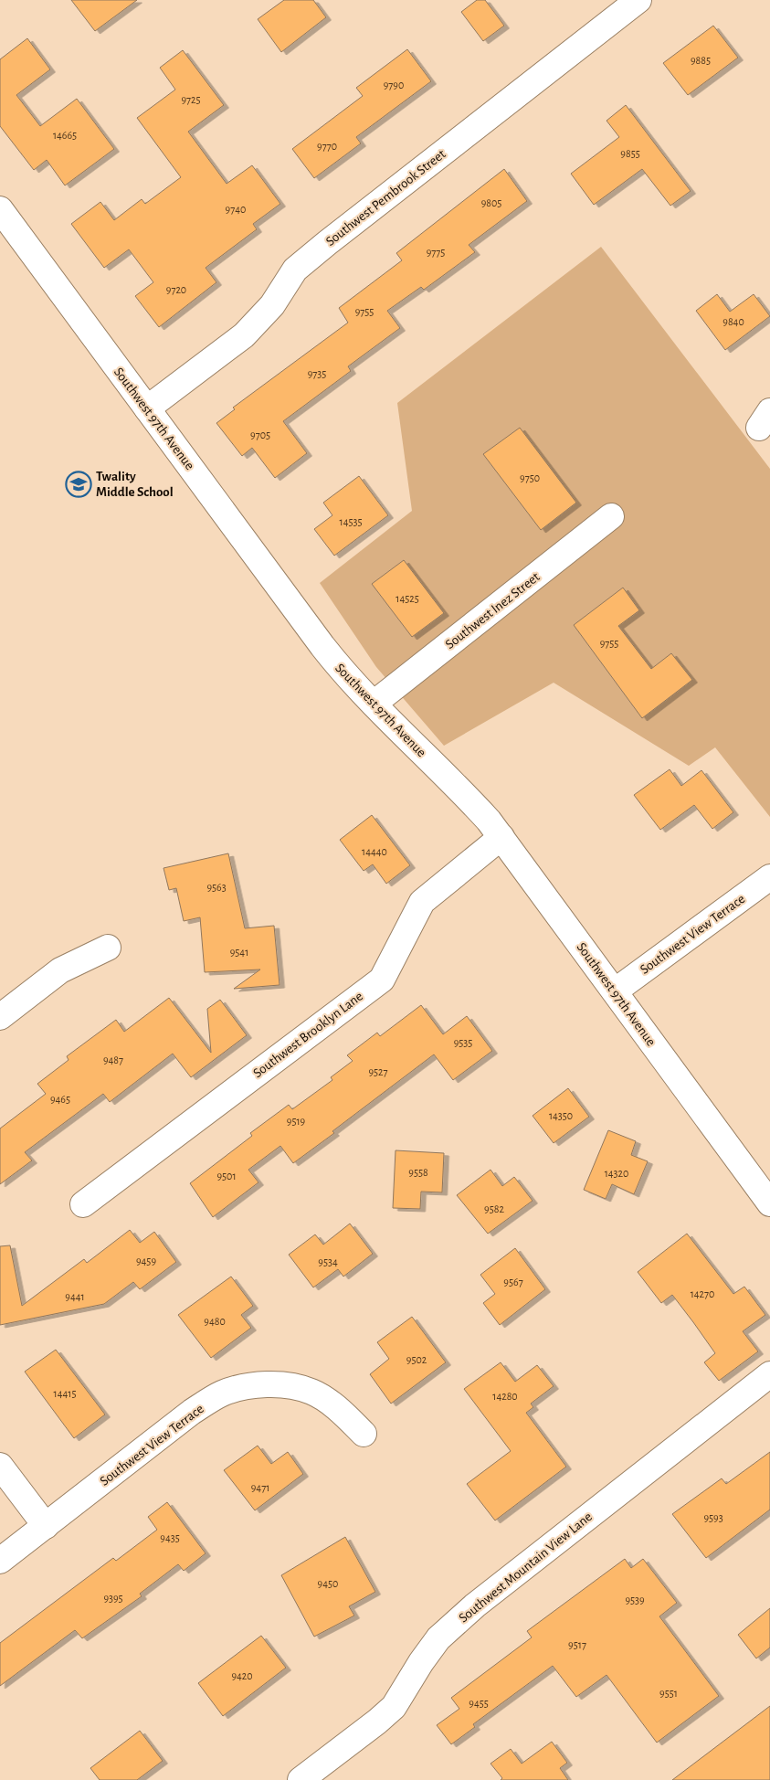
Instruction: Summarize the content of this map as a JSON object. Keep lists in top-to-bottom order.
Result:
{
  "streets": {
    "street": [
      "Southwest Pembrook Street",
      "Southwest 97th Avenue",
      "Southwest Inez Street",
      "Southwest View Terrace",
      "Southwest Brooklyn Lane",
      "Southwest Mountain View Lane"
    ]
  },
  "crossings": [
    ["Southwest Pembrook Street", "Southwest 97th Avenue"],
    ["Southwest 97th Avenue", "Southwest Inez Street"],
    ["Southwest 97th Avenue", "Southwest View Terrace"],
    ["Southwest 97th Avenue", "Southwest Brooklyn Lane"]
  ],
  "places": {
    "school or university": ["Twality Middle School"]
  },
  "house_numbers": [
    "9885",
    "9790",
    "9725",
    "14665",
    "9770",
    "9855",
    "9805",
    "9740",
    "9775",
    "9720",
    "9755",
    "9840",
    "9735",
    "9705",
    "9750",
    "14535",
    "14525",
    "9755",
    "14440",
    "9563",
    "9541",
    "9535",
    "9487",
    "9527",
    "9465",
    "14350",
    "9519",
    "9558",
    "14320",
    "9501",
    "9582",
    "9459",
    "9534",
    "9567",
    "14270",
    "9441",
    "9480",
    "9502",
    "14415",
    "14280",
    "9471",
    "9593",
    "9435",
    "9450",
    "9395",
    "9539",
    "9517",
    "9420",
    "9551",
    "9455"
  ]
}
